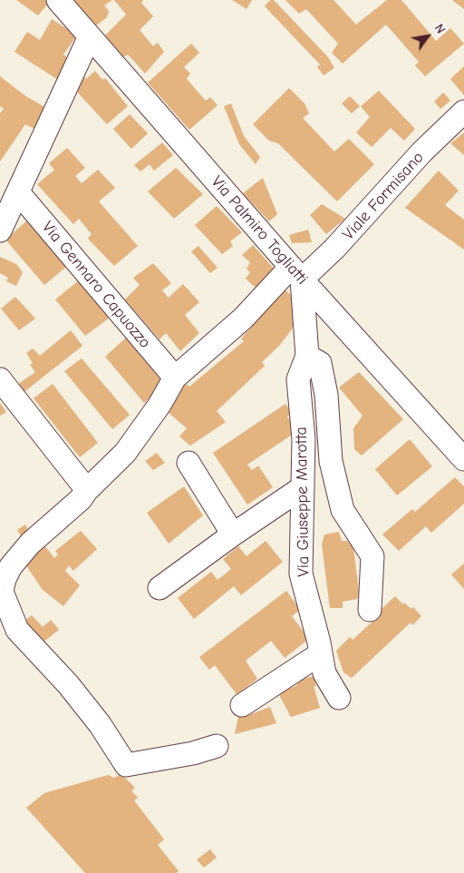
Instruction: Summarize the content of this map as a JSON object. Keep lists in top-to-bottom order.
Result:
{
  "streets": {
    "street": [
      "Viale Formisano",
      "Via Palmiro Togliatti",
      "Via Gennaro Capuozzo",
      "Via Giuseppe Marotta"
    ]
  },
  "crossings": [
    ["Viale Formisano", "Via Palmiro Togliatti"],
    ["Viale Formisano", "Via Giuseppe Marotta"],
    ["Via Palmiro Togliatti", "Via Giuseppe Marotta"]
  ],
  "north": "top right"
}
